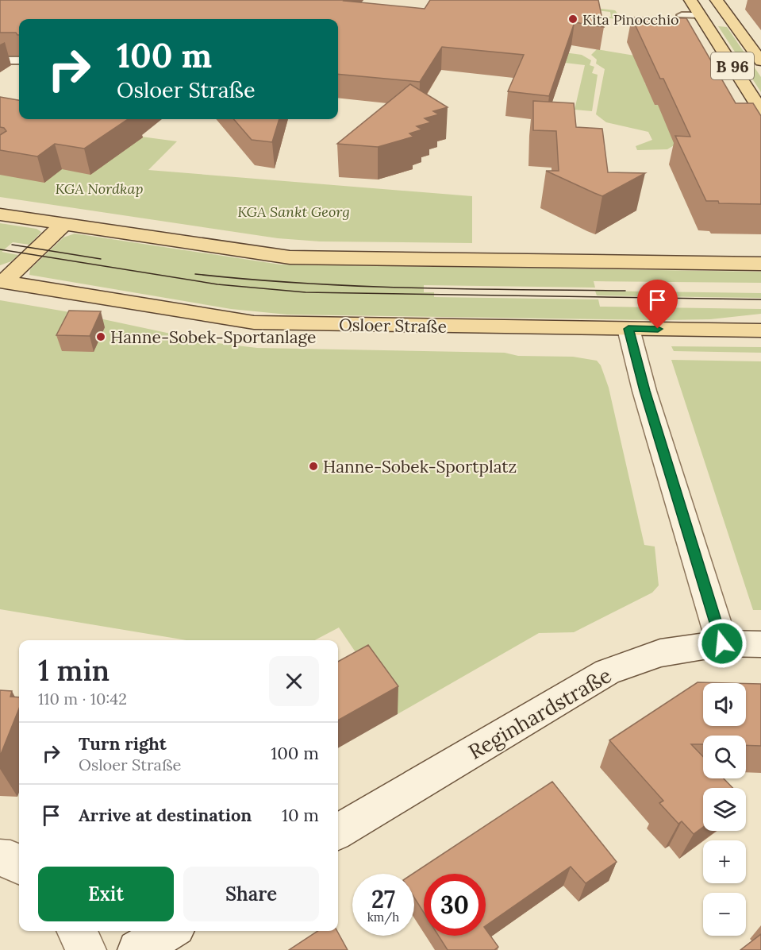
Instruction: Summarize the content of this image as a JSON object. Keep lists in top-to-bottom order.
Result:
{
  "streets": {
    "main road": ["B 96", "Osloer Straße"],
    "street": ["Reginhardstraße"]
  },
  "parks": ["KGA Nordkap", "KGA Sankt Georg"],
  "places": ["Kita Pinocchio", "Hanne-Sobek-Sportanlage", "Hanne-Sobek-Sportplatz"],
  "page": {
    "turn": ["100 m", "Osloer Straße"],
    "heading": ["1 min", "110 m · 10:42"],
    "map_buttons": ["+", "−"],
    "list": [
      {
        "name": "Turn right",
        "note": "Osloer Straße",
        "value": "100 m"
      },
      {
        "name": "Arrive at destination",
        "value": "10 m"
      }
    ],
    "buttons": ["Exit", "Share"],
    "speed": "27 km/h",
    "limit": "30"
  }
}
